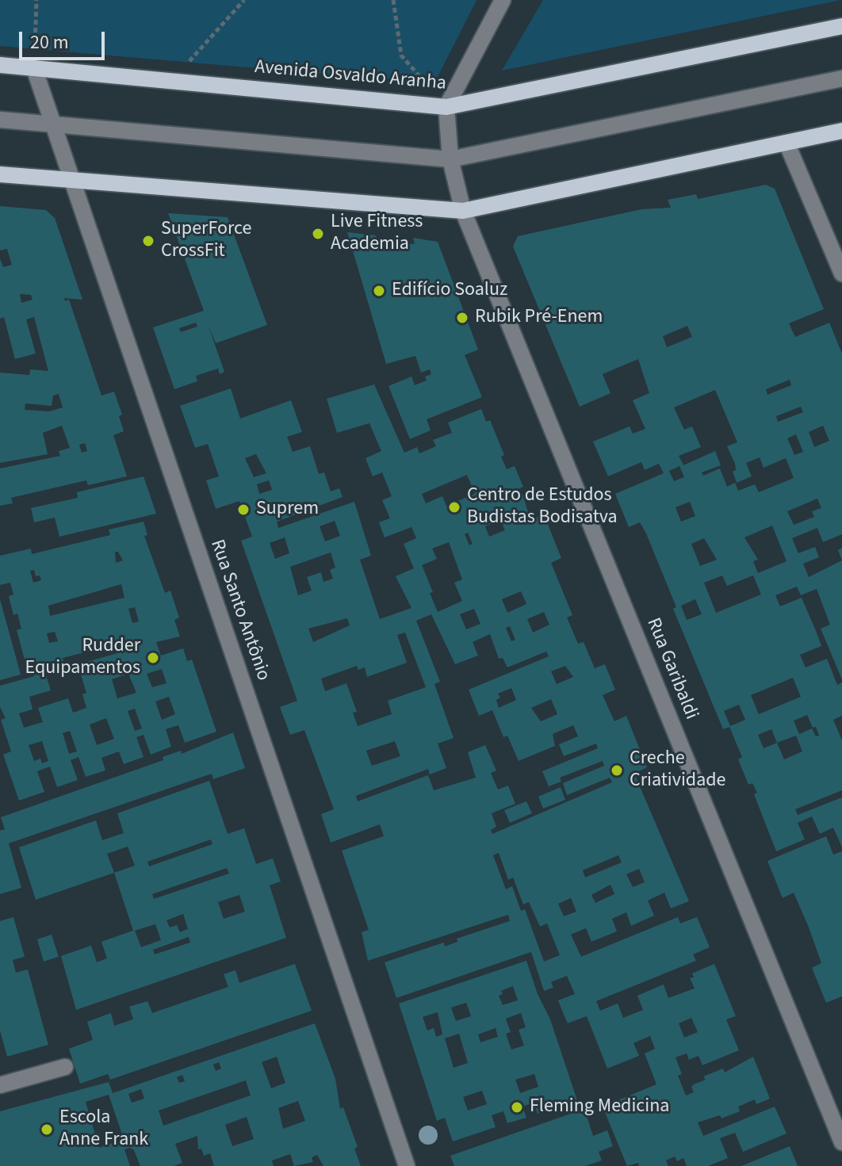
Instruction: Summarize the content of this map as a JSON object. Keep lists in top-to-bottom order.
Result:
{
  "streets": {
    "main road": ["Avenida Osvaldo Aranha"],
    "street": ["Rua Santo Antônio", "Rua Garibaldi"]
  },
  "crossings": [
    ["Avenida Osvaldo Aranha", "Rua Santo Antônio"],
    ["Avenida Osvaldo Aranha", "Rua Garibaldi"]
  ],
  "places": [
    "Live Fitness Academia",
    "SuperForce CrossFit",
    "Edifício Soaluz",
    "Rubik Pré-Enem",
    "Centro de Estudos Budistas Bodisatva",
    "Suprem",
    "Rudder Equipamentos",
    "Creche Criatividade",
    "Fleming Medicina",
    "Escola Anne Frank"
  ],
  "scale_bar": "20 m"
}
